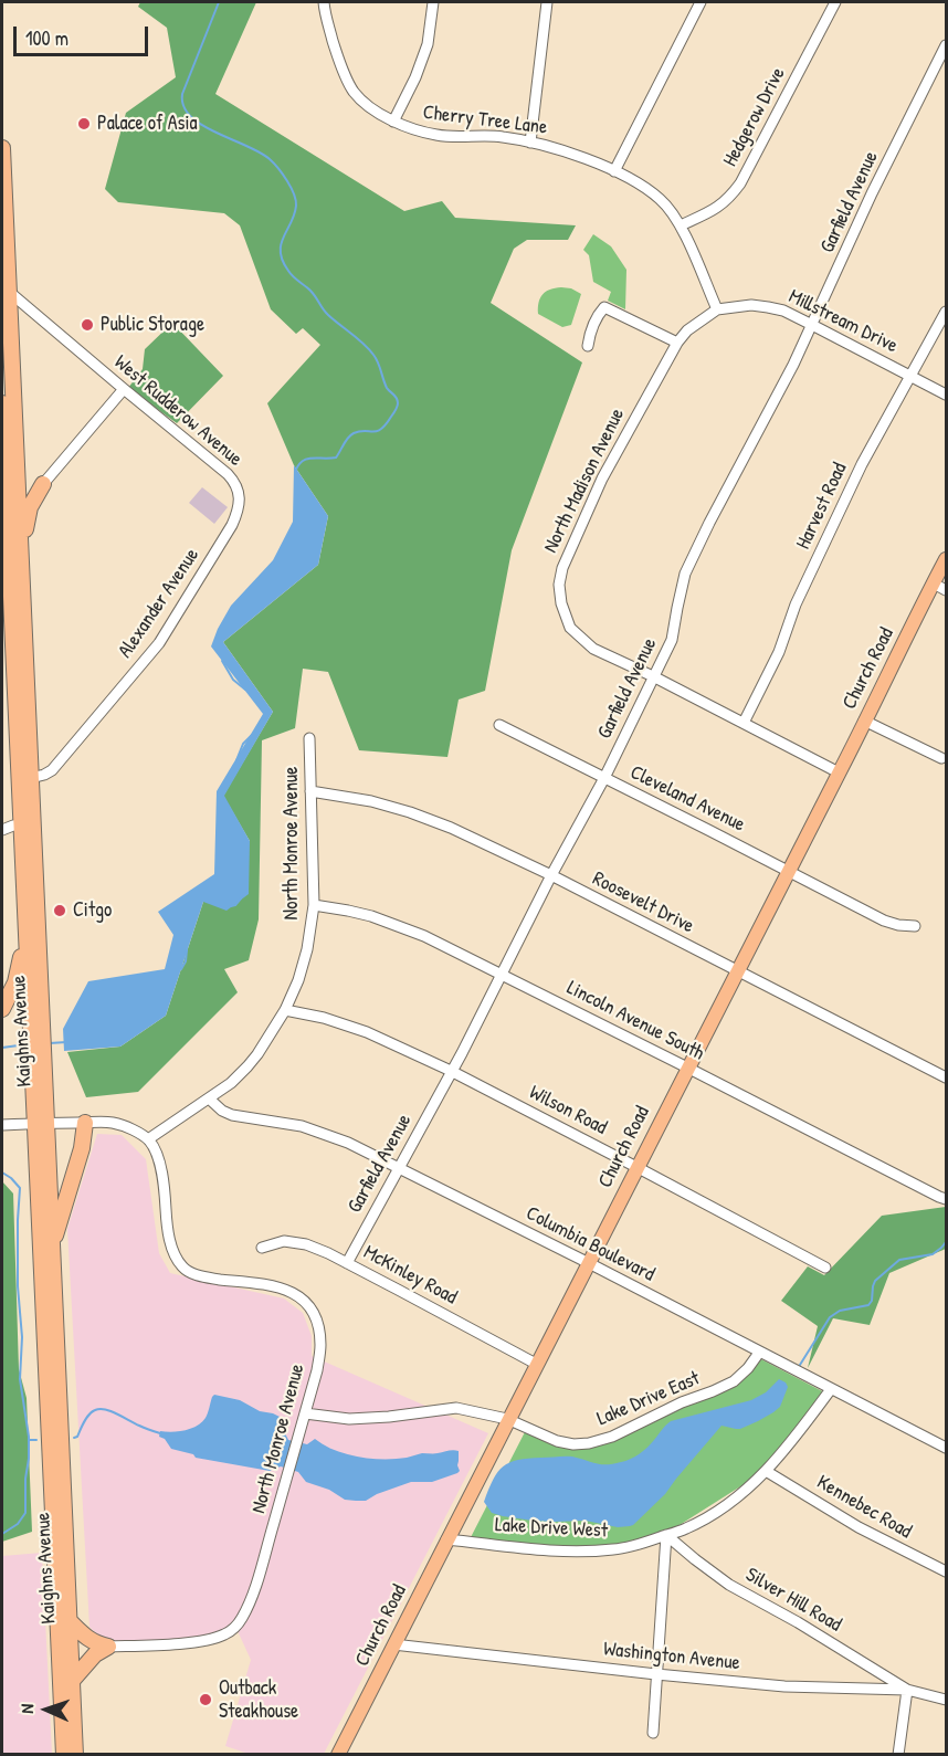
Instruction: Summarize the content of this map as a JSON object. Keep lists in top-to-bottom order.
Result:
{
  "streets": {
    "highway": ["Kaighns Avenue"],
    "main road": ["Church Road"],
    "street": [
      "Hedgerow Drive",
      "Cherry Tree Lane",
      "Garfield Avenue",
      "Millstream Drive",
      "West Rudderow Avenue",
      "North Madison Avenue",
      "Harvest Road",
      "Alexander Avenue",
      "Cleveland Avenue",
      "North Monroe Avenue",
      "Roosevelt Drive",
      "Lincoln Avenue South",
      "Wilson Road",
      "Columbia Boulevard",
      "McKinley Road",
      "Lake Drive East",
      "Kennebec Road",
      "Lake Drive West",
      "Silver Hill Road",
      "Washington Avenue"
    ]
  },
  "crossings": [
    ["Hedgerow Drive", "Cherry Tree Lane"],
    ["Cherry Tree Lane", "Millstream Drive"],
    ["Cherry Tree Lane", "North Madison Avenue"],
    ["Garfield Avenue", "Millstream Drive"],
    ["Garfield Avenue", "North Madison Avenue"],
    ["Garfield Avenue", "Cleveland Avenue"],
    ["Garfield Avenue", "Roosevelt Drive"],
    ["Garfield Avenue", "Lincoln Avenue South"],
    ["Garfield Avenue", "Wilson Road"],
    ["Garfield Avenue", "Columbia Boulevard"],
    ["Garfield Avenue", "McKinley Road"],
    ["Millstream Drive", "North Madison Avenue"],
    ["Millstream Drive", "Harvest Road"],
    ["West Rudderow Avenue", "Alexander Avenue"],
    ["West Rudderow Avenue", "Kaighns Avenue"],
    ["North Madison Avenue", "Harvest Road"],
    ["North Madison Avenue", "Church Road"],
    ["Alexander Avenue", "Kaighns Avenue"],
    ["Church Road", "Cleveland Avenue"],
    ["Church Road", "Roosevelt Drive"],
    ["Church Road", "Lincoln Avenue South"],
    ["Church Road", "Wilson Road"],
    ["Church Road", "Columbia Boulevard"],
    ["Church Road", "McKinley Road"],
    ["Church Road", "Lake Drive East"],
    ["Church Road", "Lake Drive West"],
    ["Church Road", "Washington Avenue"],
    ["North Monroe Avenue", "Roosevelt Drive"],
    ["North Monroe Avenue", "Lincoln Avenue South"],
    ["North Monroe Avenue", "Wilson Road"],
    ["North Monroe Avenue", "Columbia Boulevard"],
    ["North Monroe Avenue", "Lake Drive East"],
    ["Columbia Boulevard", "Lake Drive East"],
    ["Columbia Boulevard", "Lake Drive West"],
    ["Kennebec Road", "Lake Drive West"],
    ["Lake Drive West", "Silver Hill Road"],
    ["Silver Hill Road", "Washington Avenue"]
  ],
  "places": [
    "Palace of Asia",
    "Public Storage",
    "Citgo",
    "Outback Steakhouse"
  ],
  "scale_bar": "100 m",
  "north": "left"
}
